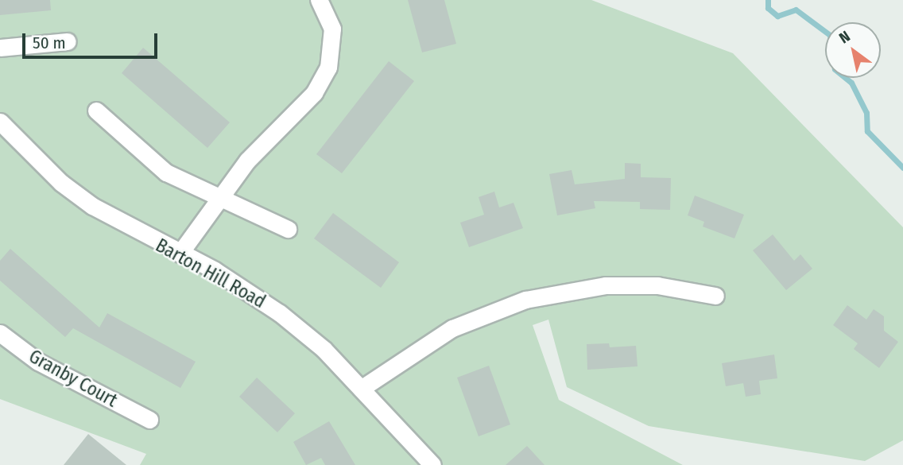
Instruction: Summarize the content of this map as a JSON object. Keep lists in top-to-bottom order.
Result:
{
  "streets": {
    "street": ["Barton Hill Road", "Granby Court"]
  },
  "scale_bar": "50 m",
  "north": "top left"
}
